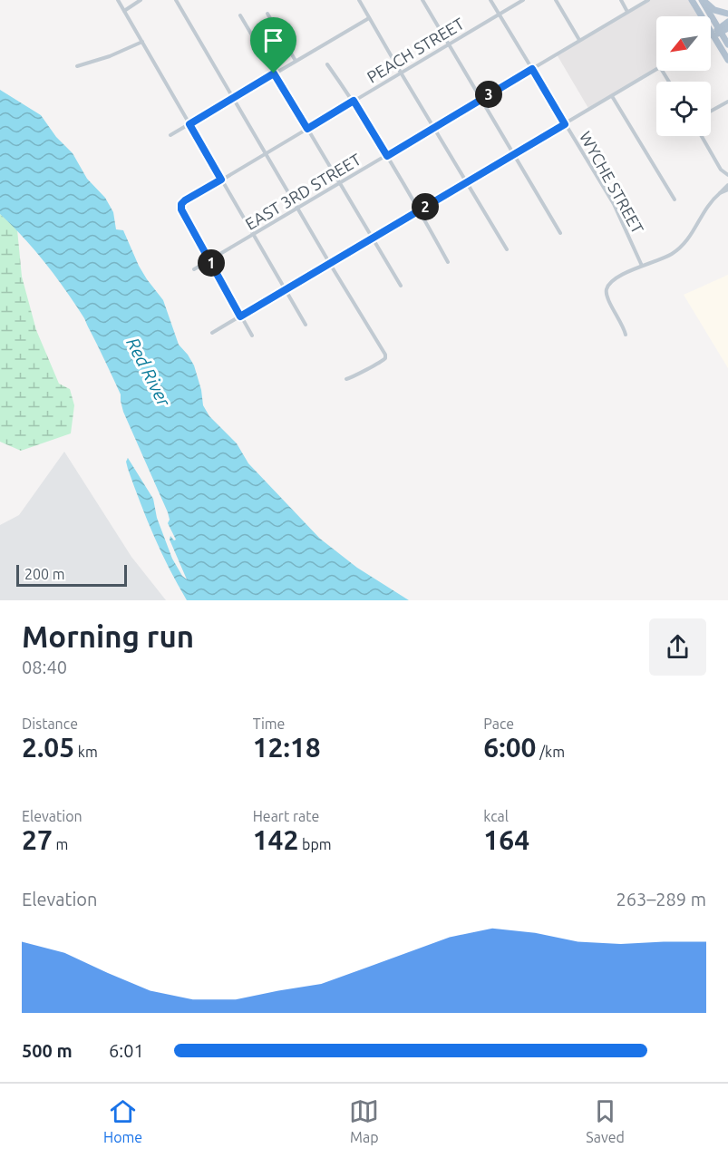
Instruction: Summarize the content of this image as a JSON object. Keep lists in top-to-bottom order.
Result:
{
  "streets": {
    "street": ["PEACH STREET", "WYCHE STREET", "EAST 3RD STREET"]
  },
  "crossings": [
    ["PEACH STREET", "WYCHE STREET"],
    ["PEACH STREET", "EAST 3RD STREET"],
    ["WYCHE STREET", "EAST 3RD STREET"]
  ],
  "water": ["Red River"],
  "scale_bar": "200 m",
  "north": "bottom left",
  "page": {
    "pins": ["3", "2", "1"],
    "scale": "200 m",
    "heading": ["Morning run", "08:40"],
    "stats": [
      ["Distance", "2.05 km"],
      ["Time", "12:18"],
      ["Pace", "6:00 /km"],
      ["Elevation", "27 m"],
      ["Heart rate", "142 bpm"],
      ["kcal", "164"]
    ],
    "chart": ["Elevation", "263–289 m"],
    "list": [
      {
        "name": "500 m",
        "note": "6:01"
      }
    ],
    "tabs": ["Home", "Map", "Saved"]
  }
}
